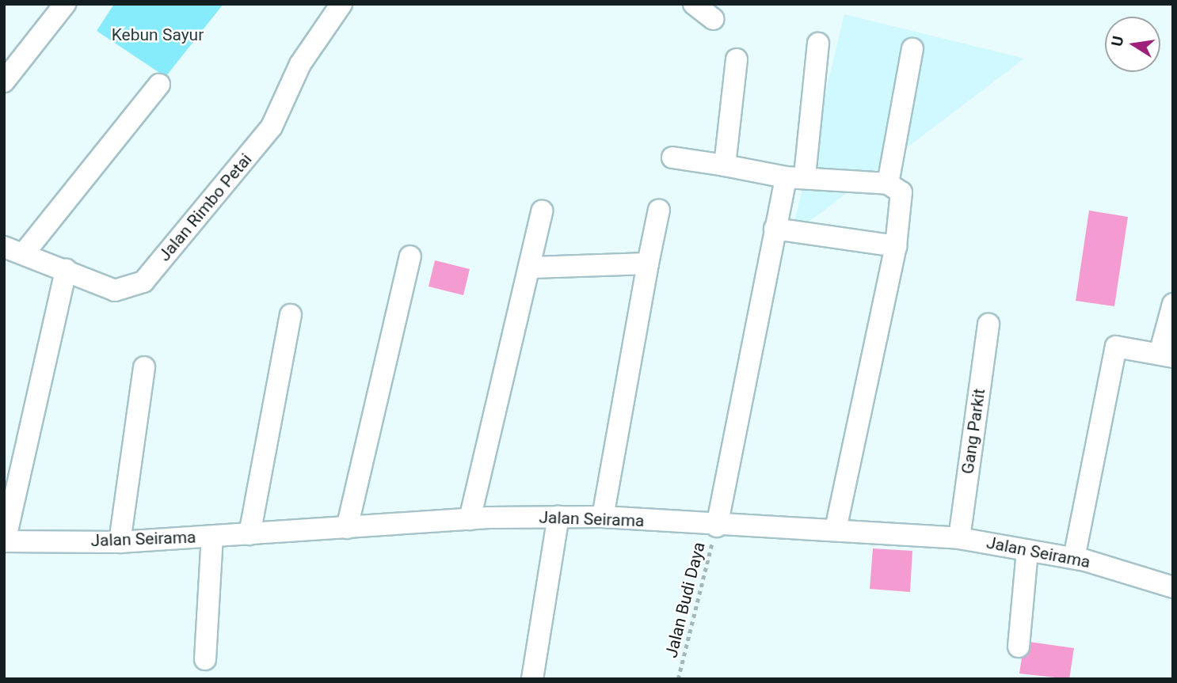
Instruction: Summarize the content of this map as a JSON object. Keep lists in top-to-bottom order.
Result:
{
  "streets": {
    "street": ["Jalan Rimbo Petai", "Gang Parkit", "Jalan Seirama"],
    "path": ["Jalan Budi Daya"]
  },
  "crossings": [
    ["Gang Parkit", "Jalan Seirama"],
    ["Jalan Seirama", "Jalan Budi Daya"]
  ],
  "parks": ["Kebun Sayur"],
  "north": "left"
}
